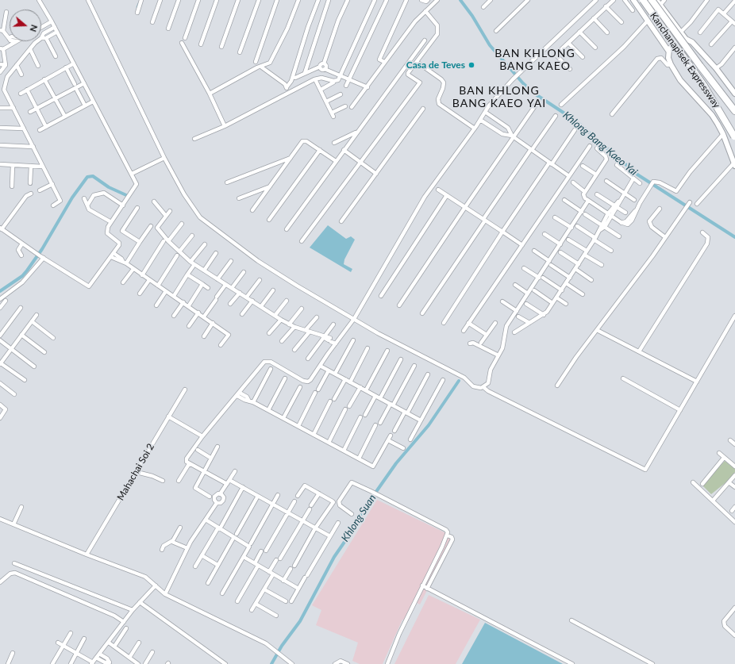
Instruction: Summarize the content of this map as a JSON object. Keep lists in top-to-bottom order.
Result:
{
  "streets": {
    "highway": ["Kanchanapisek Expressway"],
    "street": ["Mahachai Soi 2"]
  },
  "districts": ["BAN KHLONG BANG KAEO", "BAN KHLONG BANG KAEO YAI"],
  "water": ["Khlong Bang Kaeo Yai", "Khlong Suan"],
  "places": ["Casa de Teves"],
  "north": "right"
}
